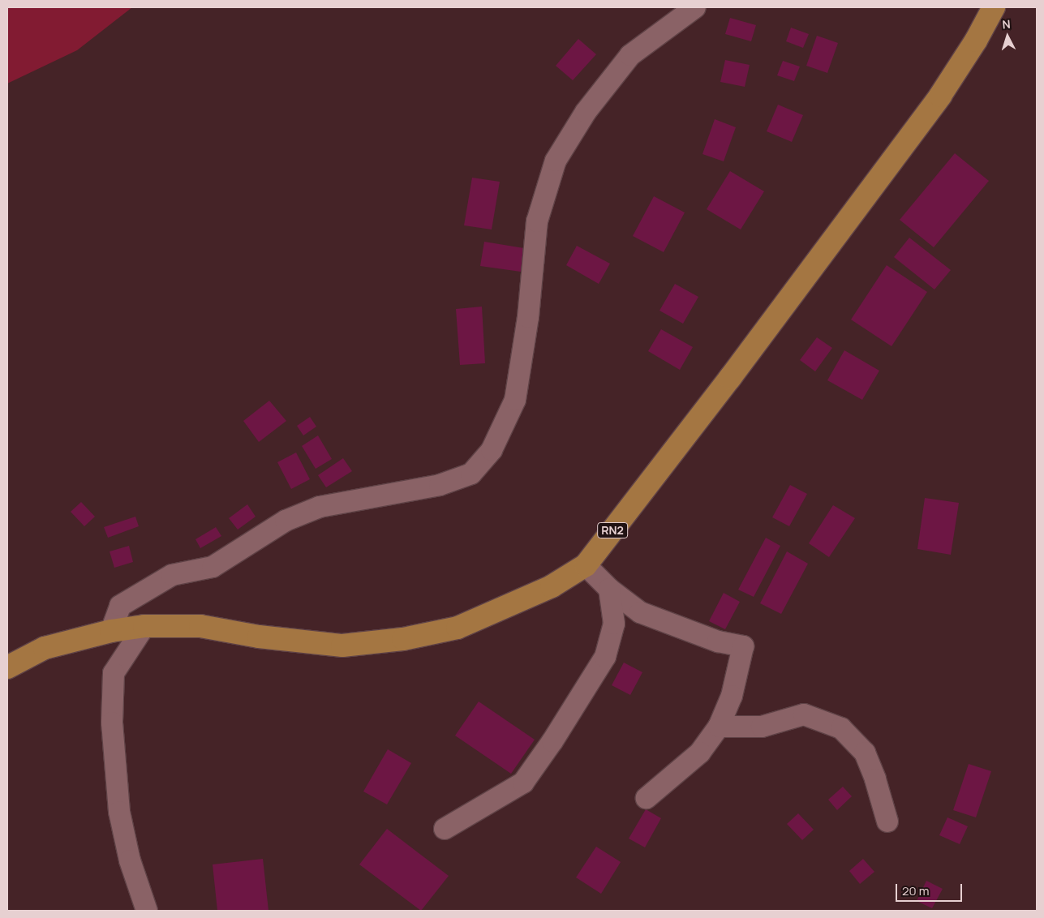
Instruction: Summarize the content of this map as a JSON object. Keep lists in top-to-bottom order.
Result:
{
  "streets": {
    "highway": ["RN2"]
  },
  "scale_bar": "20 m",
  "north": "top"
}
